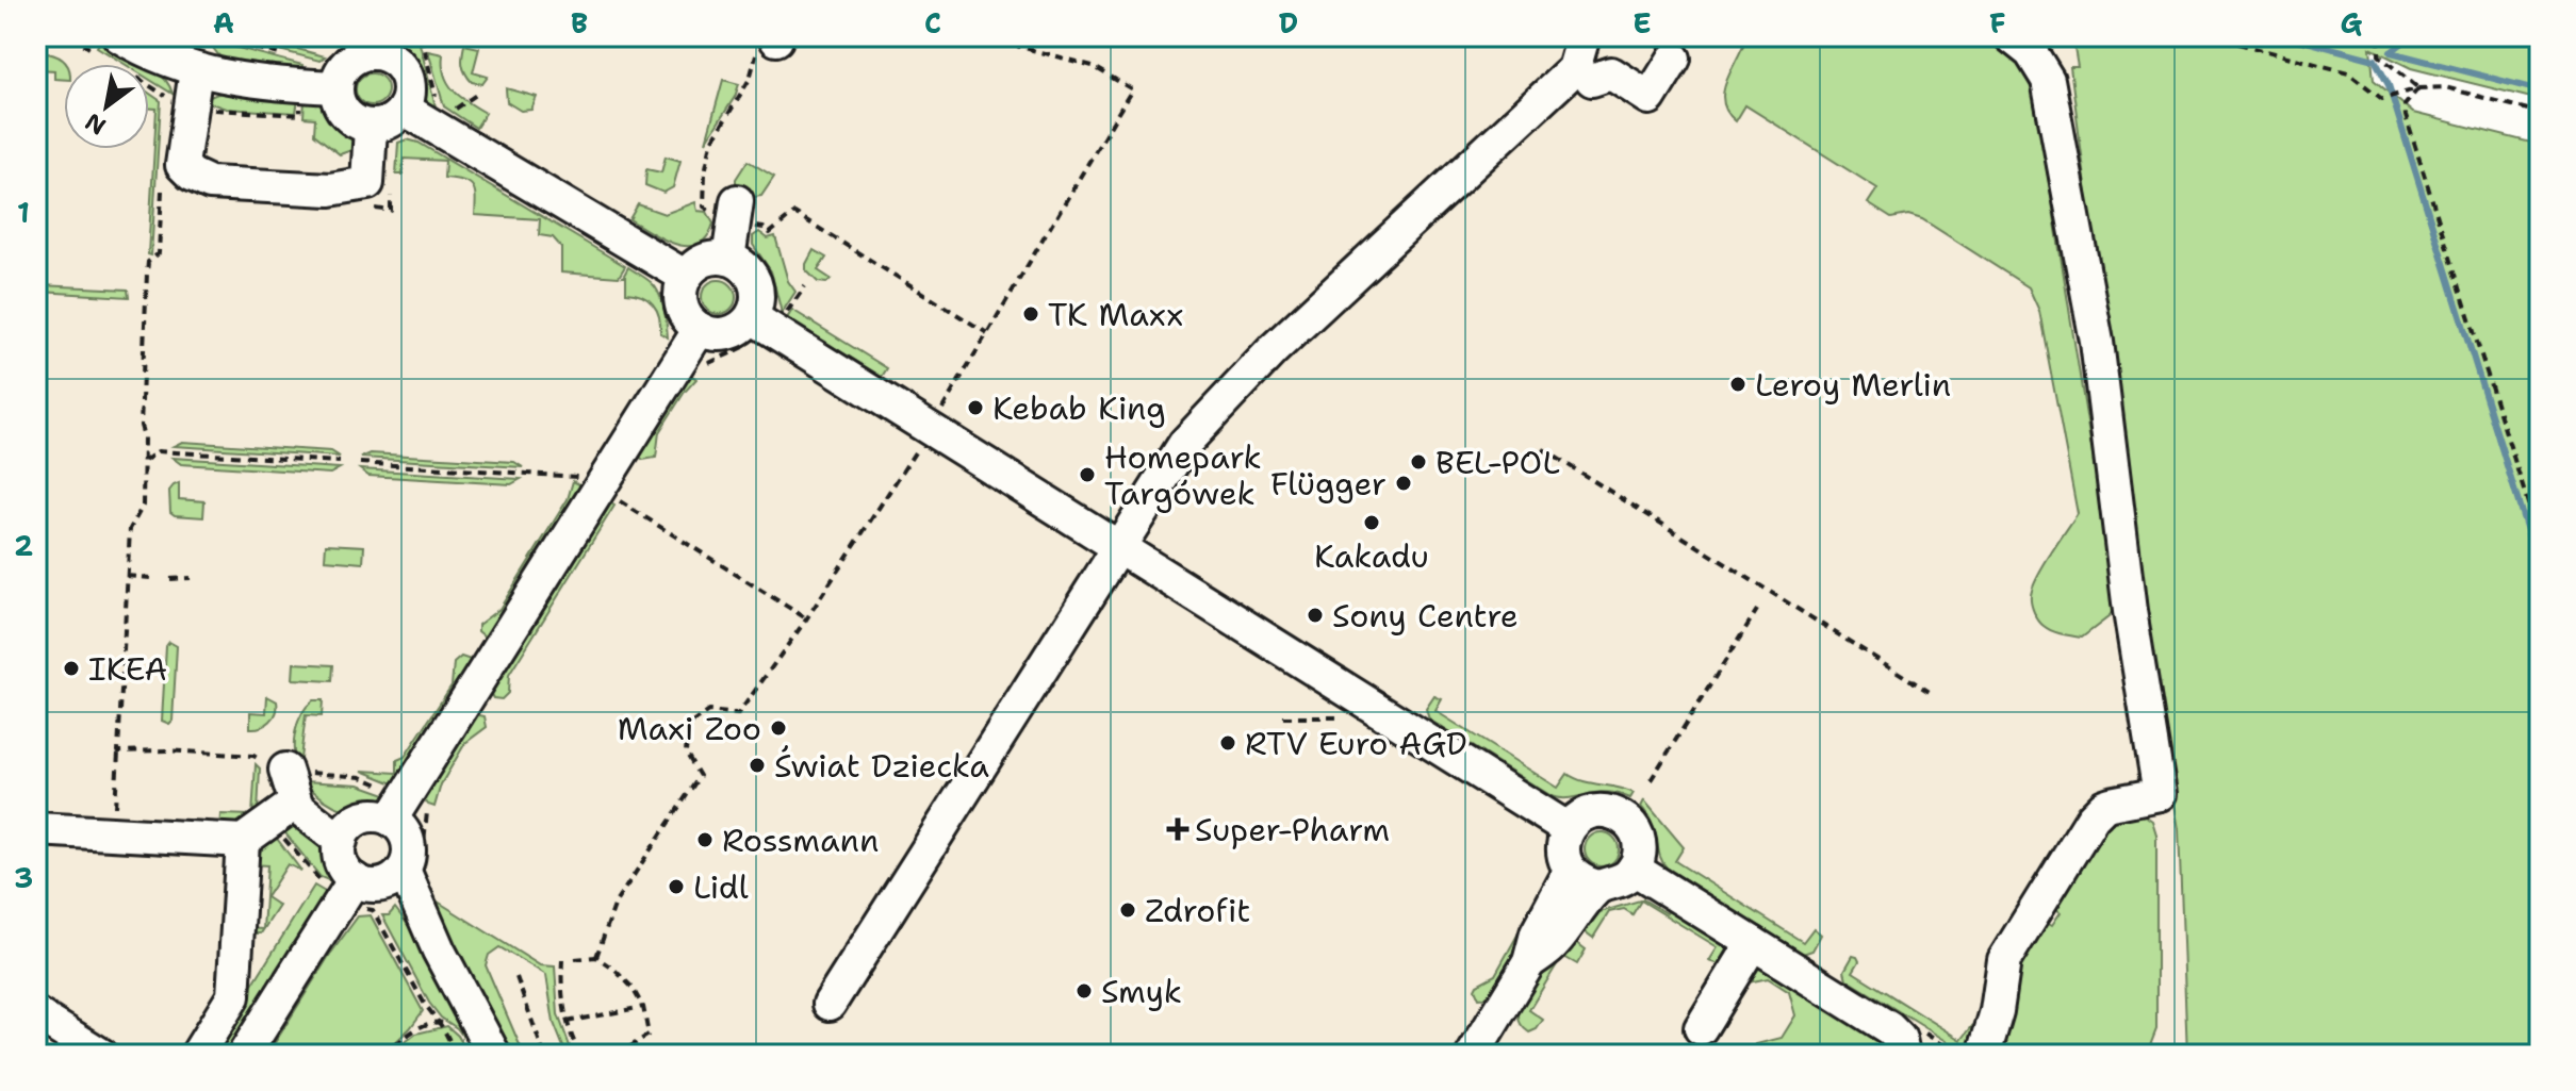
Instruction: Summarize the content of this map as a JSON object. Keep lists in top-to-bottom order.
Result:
{
  "places": {
    "other": [
      "TK Maxx",
      "Leroy Merlin",
      "Kebab King",
      "BEL-POL",
      "Homepark Targówek",
      "Flügger",
      "Kakadu",
      "Sony Centre",
      "IKEA",
      "Maxi Zoo",
      "RTV Euro AGD",
      "Świat Dziecka",
      "Rossmann",
      "Lidl",
      "Zdrofit",
      "Smyk"
    ],
    "health": ["Super-Pharm"]
  },
  "north": "bottom left",
  "grid": {
    "columns": [
      "A",
      "B",
      "C",
      "D",
      "E",
      "F",
      "G"
    ],
    "rows": ["1", "2", "3"]
  }
}
